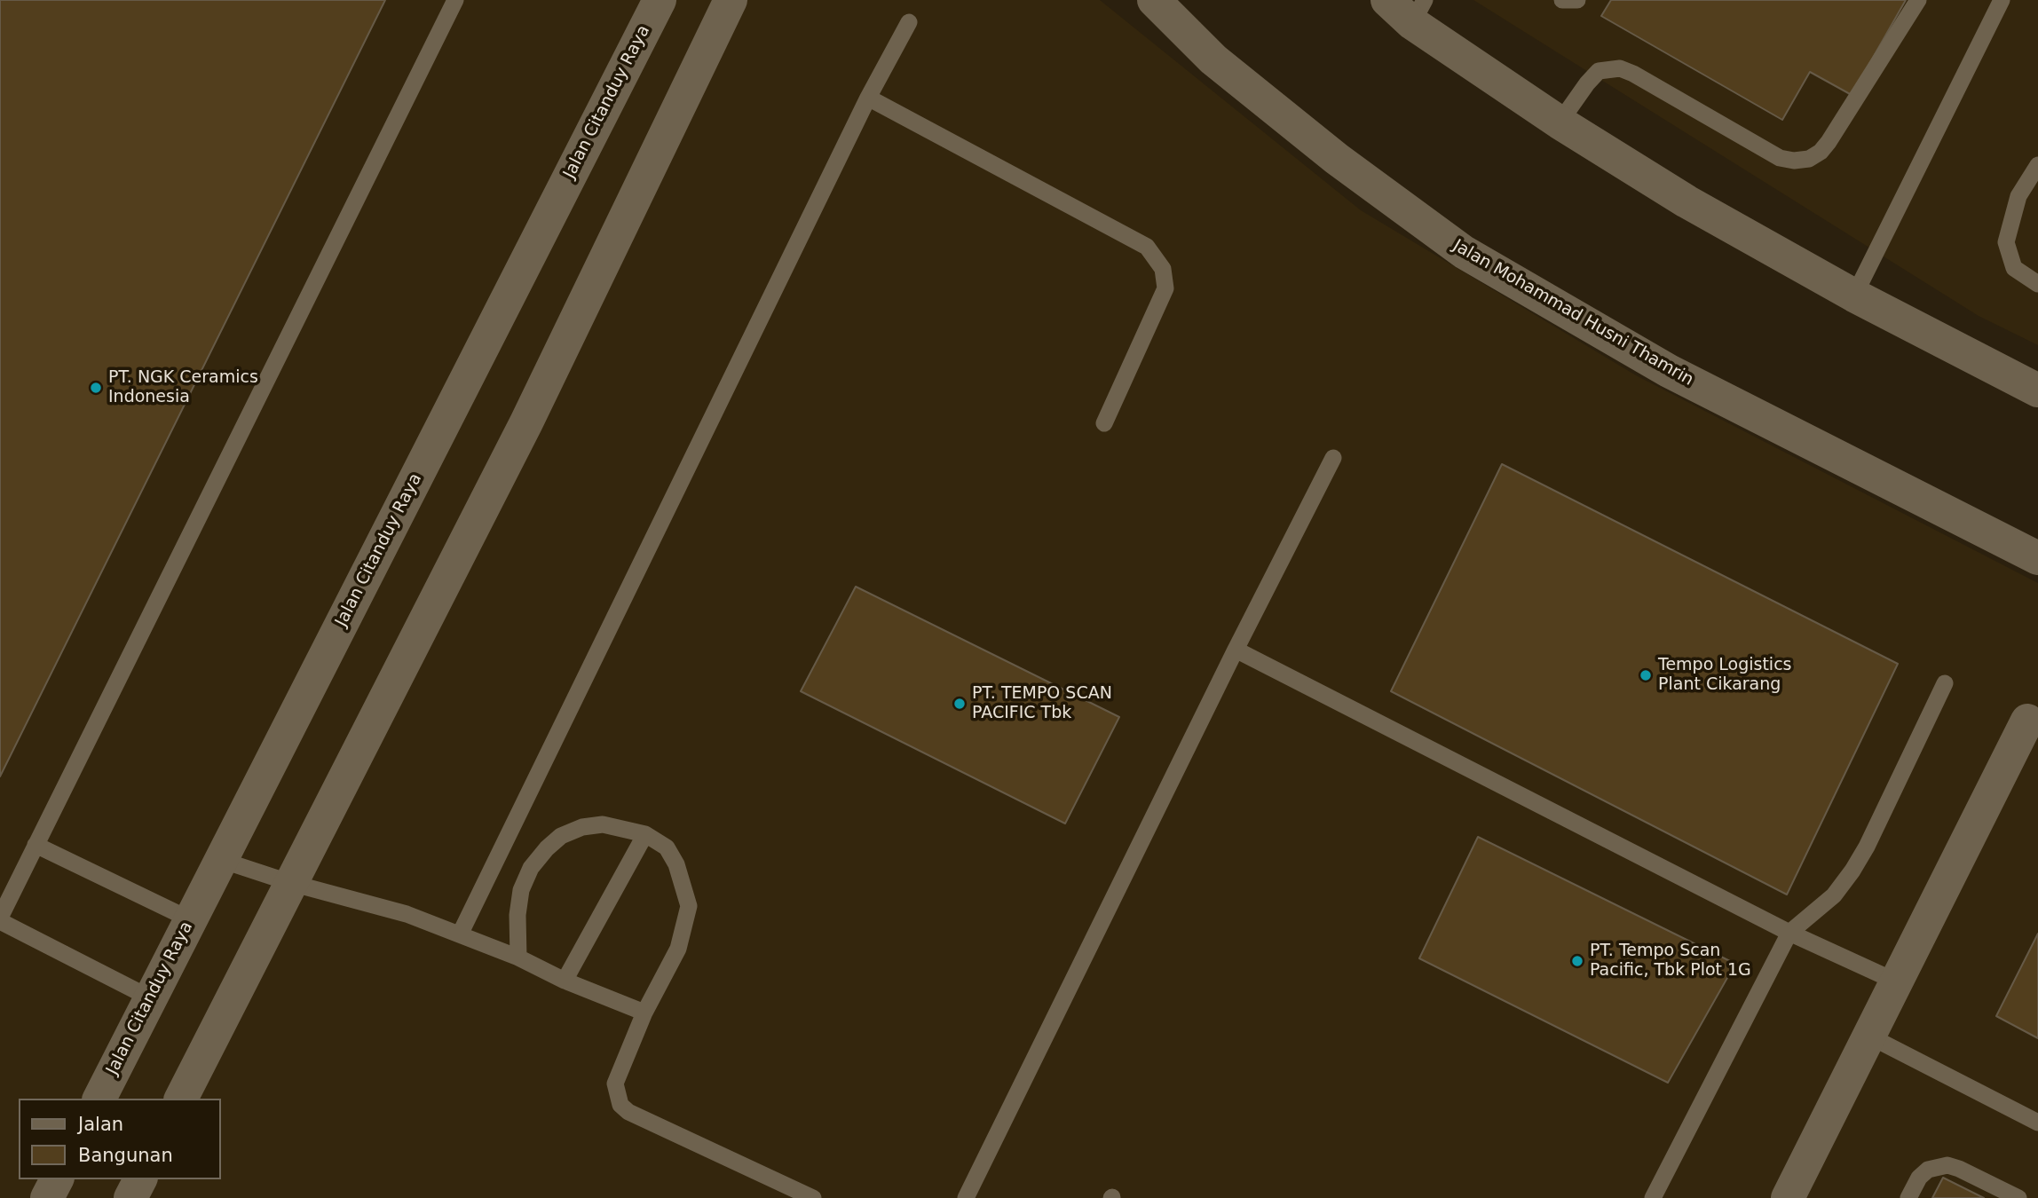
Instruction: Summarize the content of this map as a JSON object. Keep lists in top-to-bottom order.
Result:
{
  "streets": {
    "street": ["Jalan Citanduy Raya", "Jalan Mohammad Husni Thamrin"]
  },
  "places": [
    "PT. NGK Ceramics Indonesia",
    "Tempo Logistics Plant Cikarang",
    "PT. TEMPO SCAN PACIFIC Tbk",
    "PT. Tempo Scan Pacific, Tbk Plot 1G"
  ],
  "legend": ["Jalan", "Bangunan"]
}
